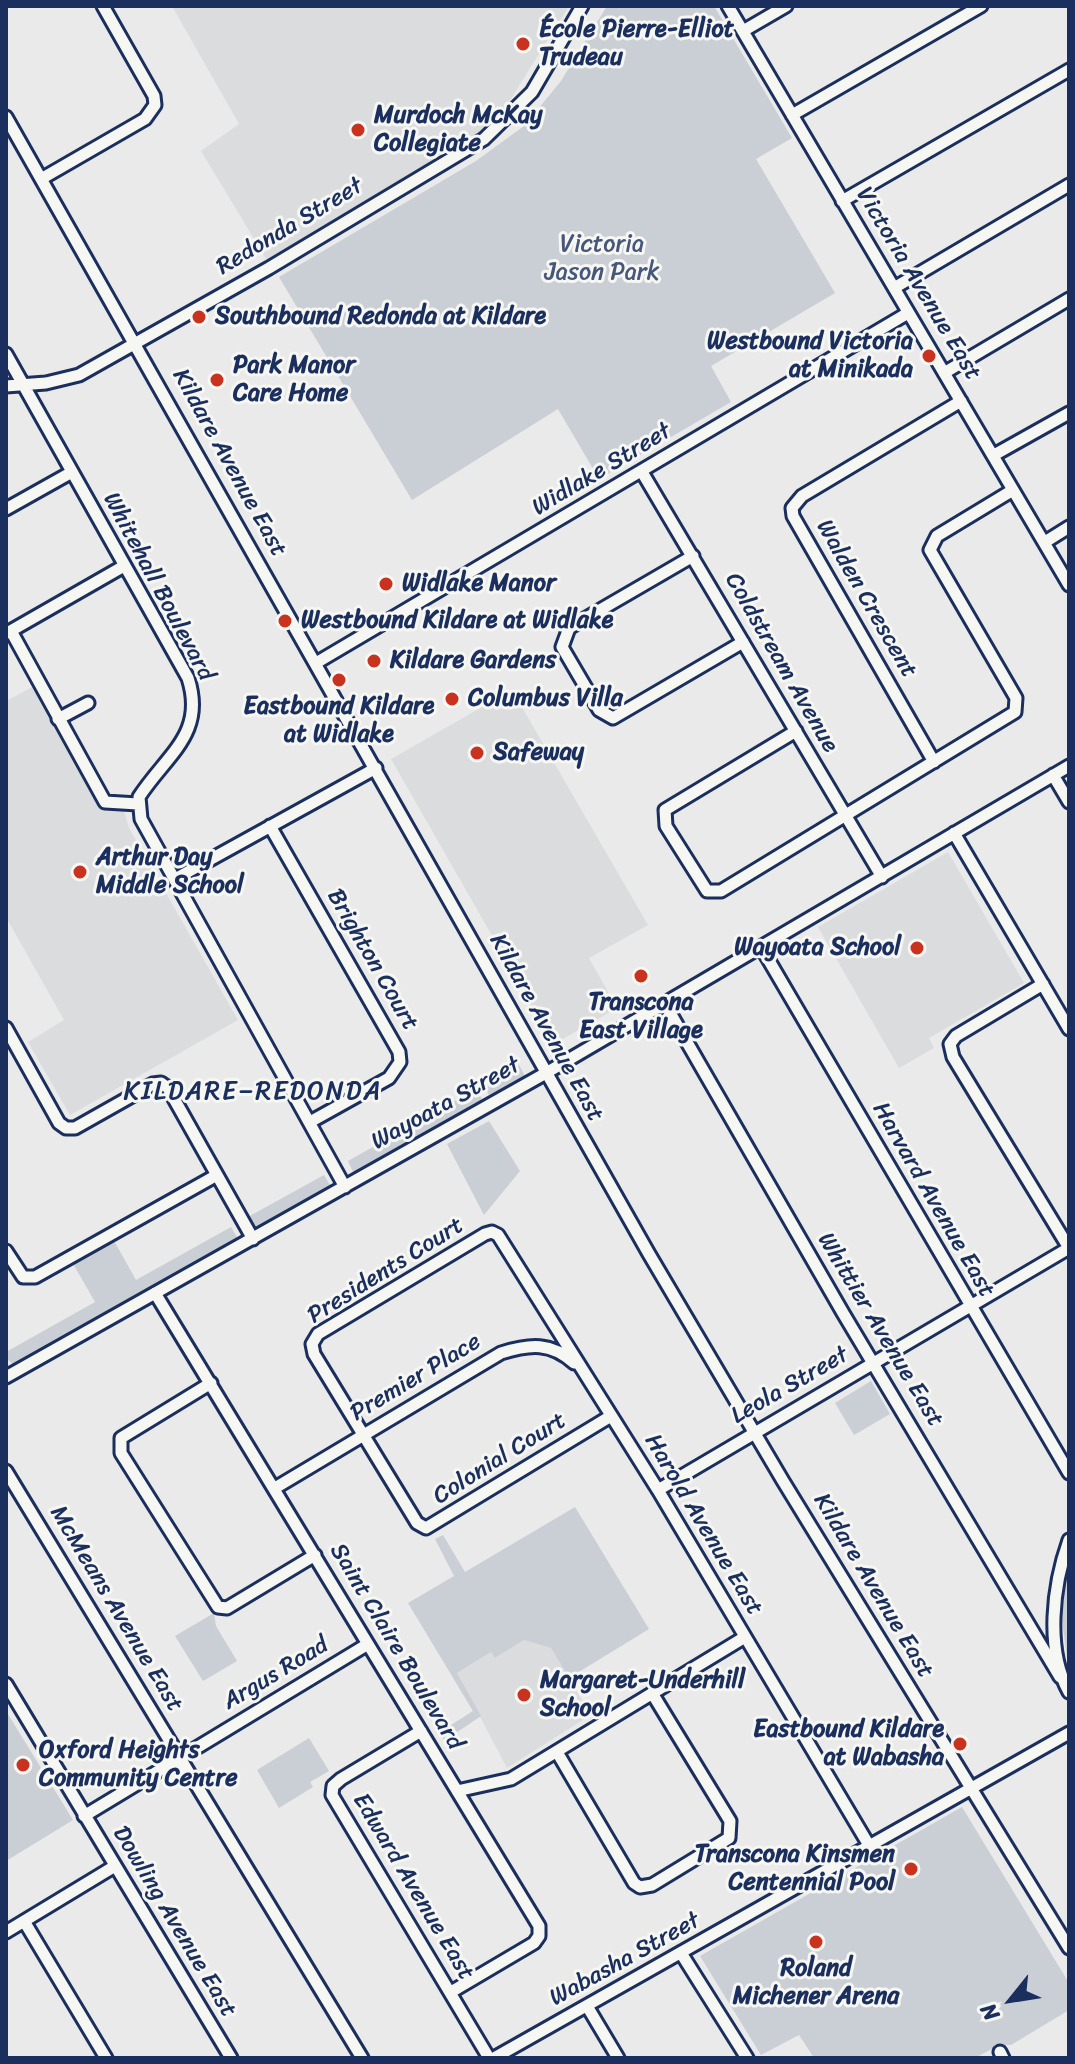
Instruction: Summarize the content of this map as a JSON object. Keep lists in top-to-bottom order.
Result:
{
  "streets": {
    "street": [
      "Redonda Street",
      "Victoria Avenue East",
      "Kildare Avenue East",
      "Widlake Street",
      "Whitehall Boulevard",
      "Walden Crescent",
      "Coldstream Avenue",
      "Brighton Court",
      "Wayoata Street",
      "Harvard Avenue East",
      "Presidents Court",
      "Whittier Avenue East",
      "Premier Place",
      "Leola Street",
      "Colonial Court",
      "Harold Avenue East",
      "McMeans Avenue East",
      "Saint Claire Boulevard",
      "Argus Road",
      "Edward Avenue East",
      "Dowling Avenue East",
      "Wabasha Street"
    ]
  },
  "crossings": [
    ["Redonda Street", "Kildare Avenue East"],
    ["Redonda Street", "Whitehall Boulevard"],
    ["Victoria Avenue East", "Widlake Street"],
    ["Victoria Avenue East", "Walden Crescent"],
    ["Kildare Avenue East", "Widlake Street"],
    ["Kildare Avenue East", "Wayoata Street"],
    ["Kildare Avenue East", "Leola Street"],
    ["Kildare Avenue East", "Wabasha Street"],
    ["Widlake Street", "Coldstream Avenue"],
    ["Coldstream Avenue", "Wayoata Street"],
    ["Wayoata Street", "Harvard Avenue East"],
    ["Wayoata Street", "Whittier Avenue East"],
    ["Wayoata Street", "Saint Claire Boulevard"],
    ["Harvard Avenue East", "Leola Street"],
    ["Presidents Court", "Premier Place"],
    ["Presidents Court", "Colonial Court"],
    ["Presidents Court", "Harold Avenue East"],
    ["Whittier Avenue East", "Leola Street"],
    ["Premier Place", "Colonial Court"],
    ["Premier Place", "Harold Avenue East"],
    ["Premier Place", "Saint Claire Boulevard"],
    ["Leola Street", "Harold Avenue East"],
    ["Colonial Court", "Harold Avenue East"],
    ["Harold Avenue East", "Wabasha Street"],
    ["McMeans Avenue East", "Argus Road"],
    ["Saint Claire Boulevard", "Argus Road"],
    ["Saint Claire Boulevard", "Edward Avenue East"],
    ["Argus Road", "Dowling Avenue East"],
    ["Edward Avenue East", "Wabasha Street"]
  ],
  "districts": ["KILDARE–REDONDA"],
  "parks": ["Victoria Jason Park"],
  "places": [
    "École Pierre-Elliot Trudeau",
    "Murdoch McKay Collegiate",
    "Southbound Redonda at Kildare",
    "Westbound Victoria at Minikada",
    "Park Manor Care Home",
    "Widlake Manor",
    "Westbound Kildare at Widlake",
    "Kildare Gardens",
    "Eastbound Kildare at Widlake",
    "Columbus Villa",
    "Safeway",
    "Arthur Day Middle School",
    "Wayoata School",
    "Transcona East Village",
    "Margaret-Underhill School",
    "Eastbound Kildare at Wabasha",
    "Oxford Heights Community Centre",
    "Transcona Kinsmen Centennial Pool",
    "Roland Michener Arena"
  ],
  "north": "bottom left"
}
